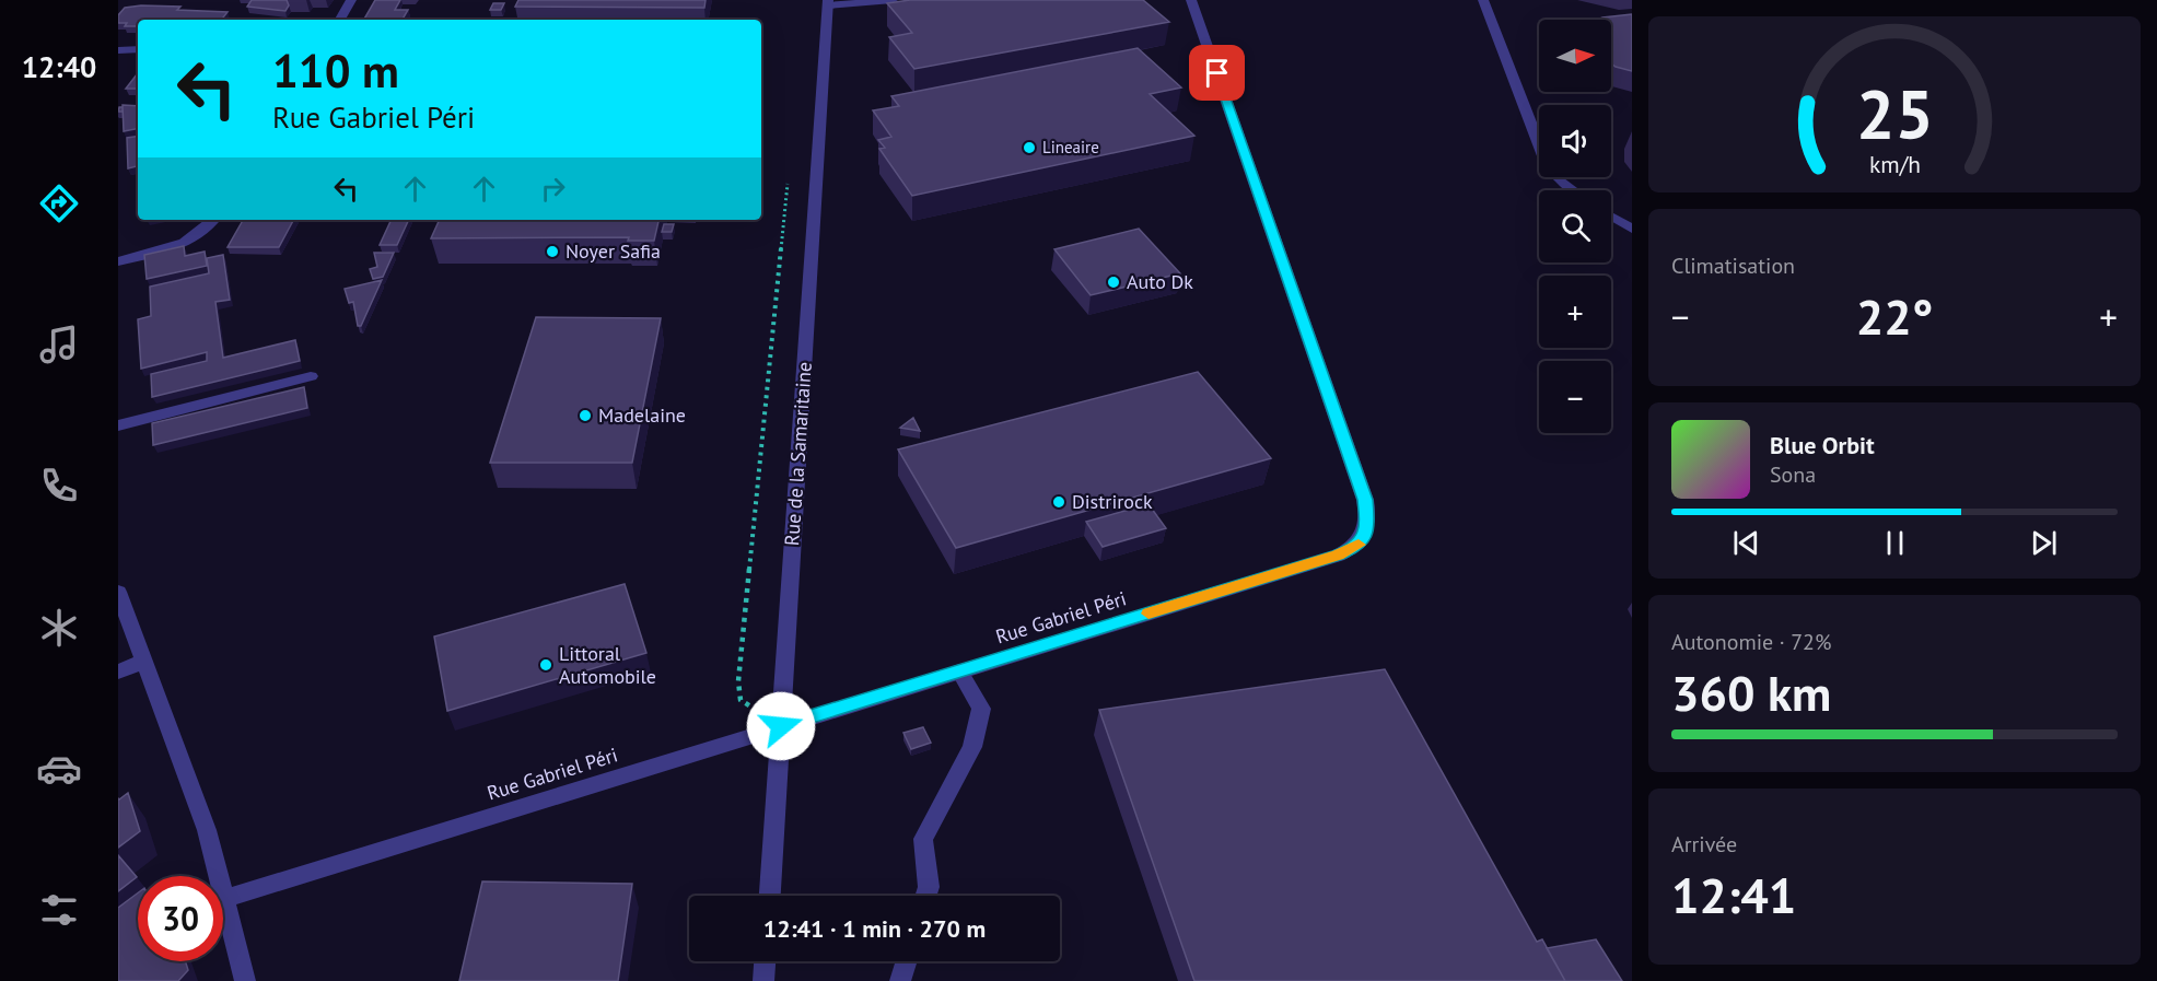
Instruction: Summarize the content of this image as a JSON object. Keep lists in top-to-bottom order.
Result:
{
  "streets": {
    "street": ["Rue de la Samaritaine", "Rue Gabriel Péri"]
  },
  "crossings": [
    ["Rue de la Samaritaine", "Rue Gabriel Péri"]
  ],
  "places": [
    "Lineaire",
    "Noyer Safia",
    "Auto Dk",
    "Madelaine",
    "Distrirock",
    "Littoral Automobile"
  ],
  "north": "right",
  "page": {
    "tabs": "12:40",
    "map_buttons": ["+", "−"],
    "turn": ["110 m", "Rue Gabriel Péri"],
    "tile": [
      "Climatisation",
      ["Autonomie · 72%", "360 km"],
      ["Arrivée", "12:41"]
    ],
    "heat": ["−", "22°", "+"],
    "song": ["Blue Orbit", "Sona"],
    "limit": "30",
    "trip": "12:41 · 1 min · 270 m",
    "gauge": ["25", "km/h"]
  }
}
